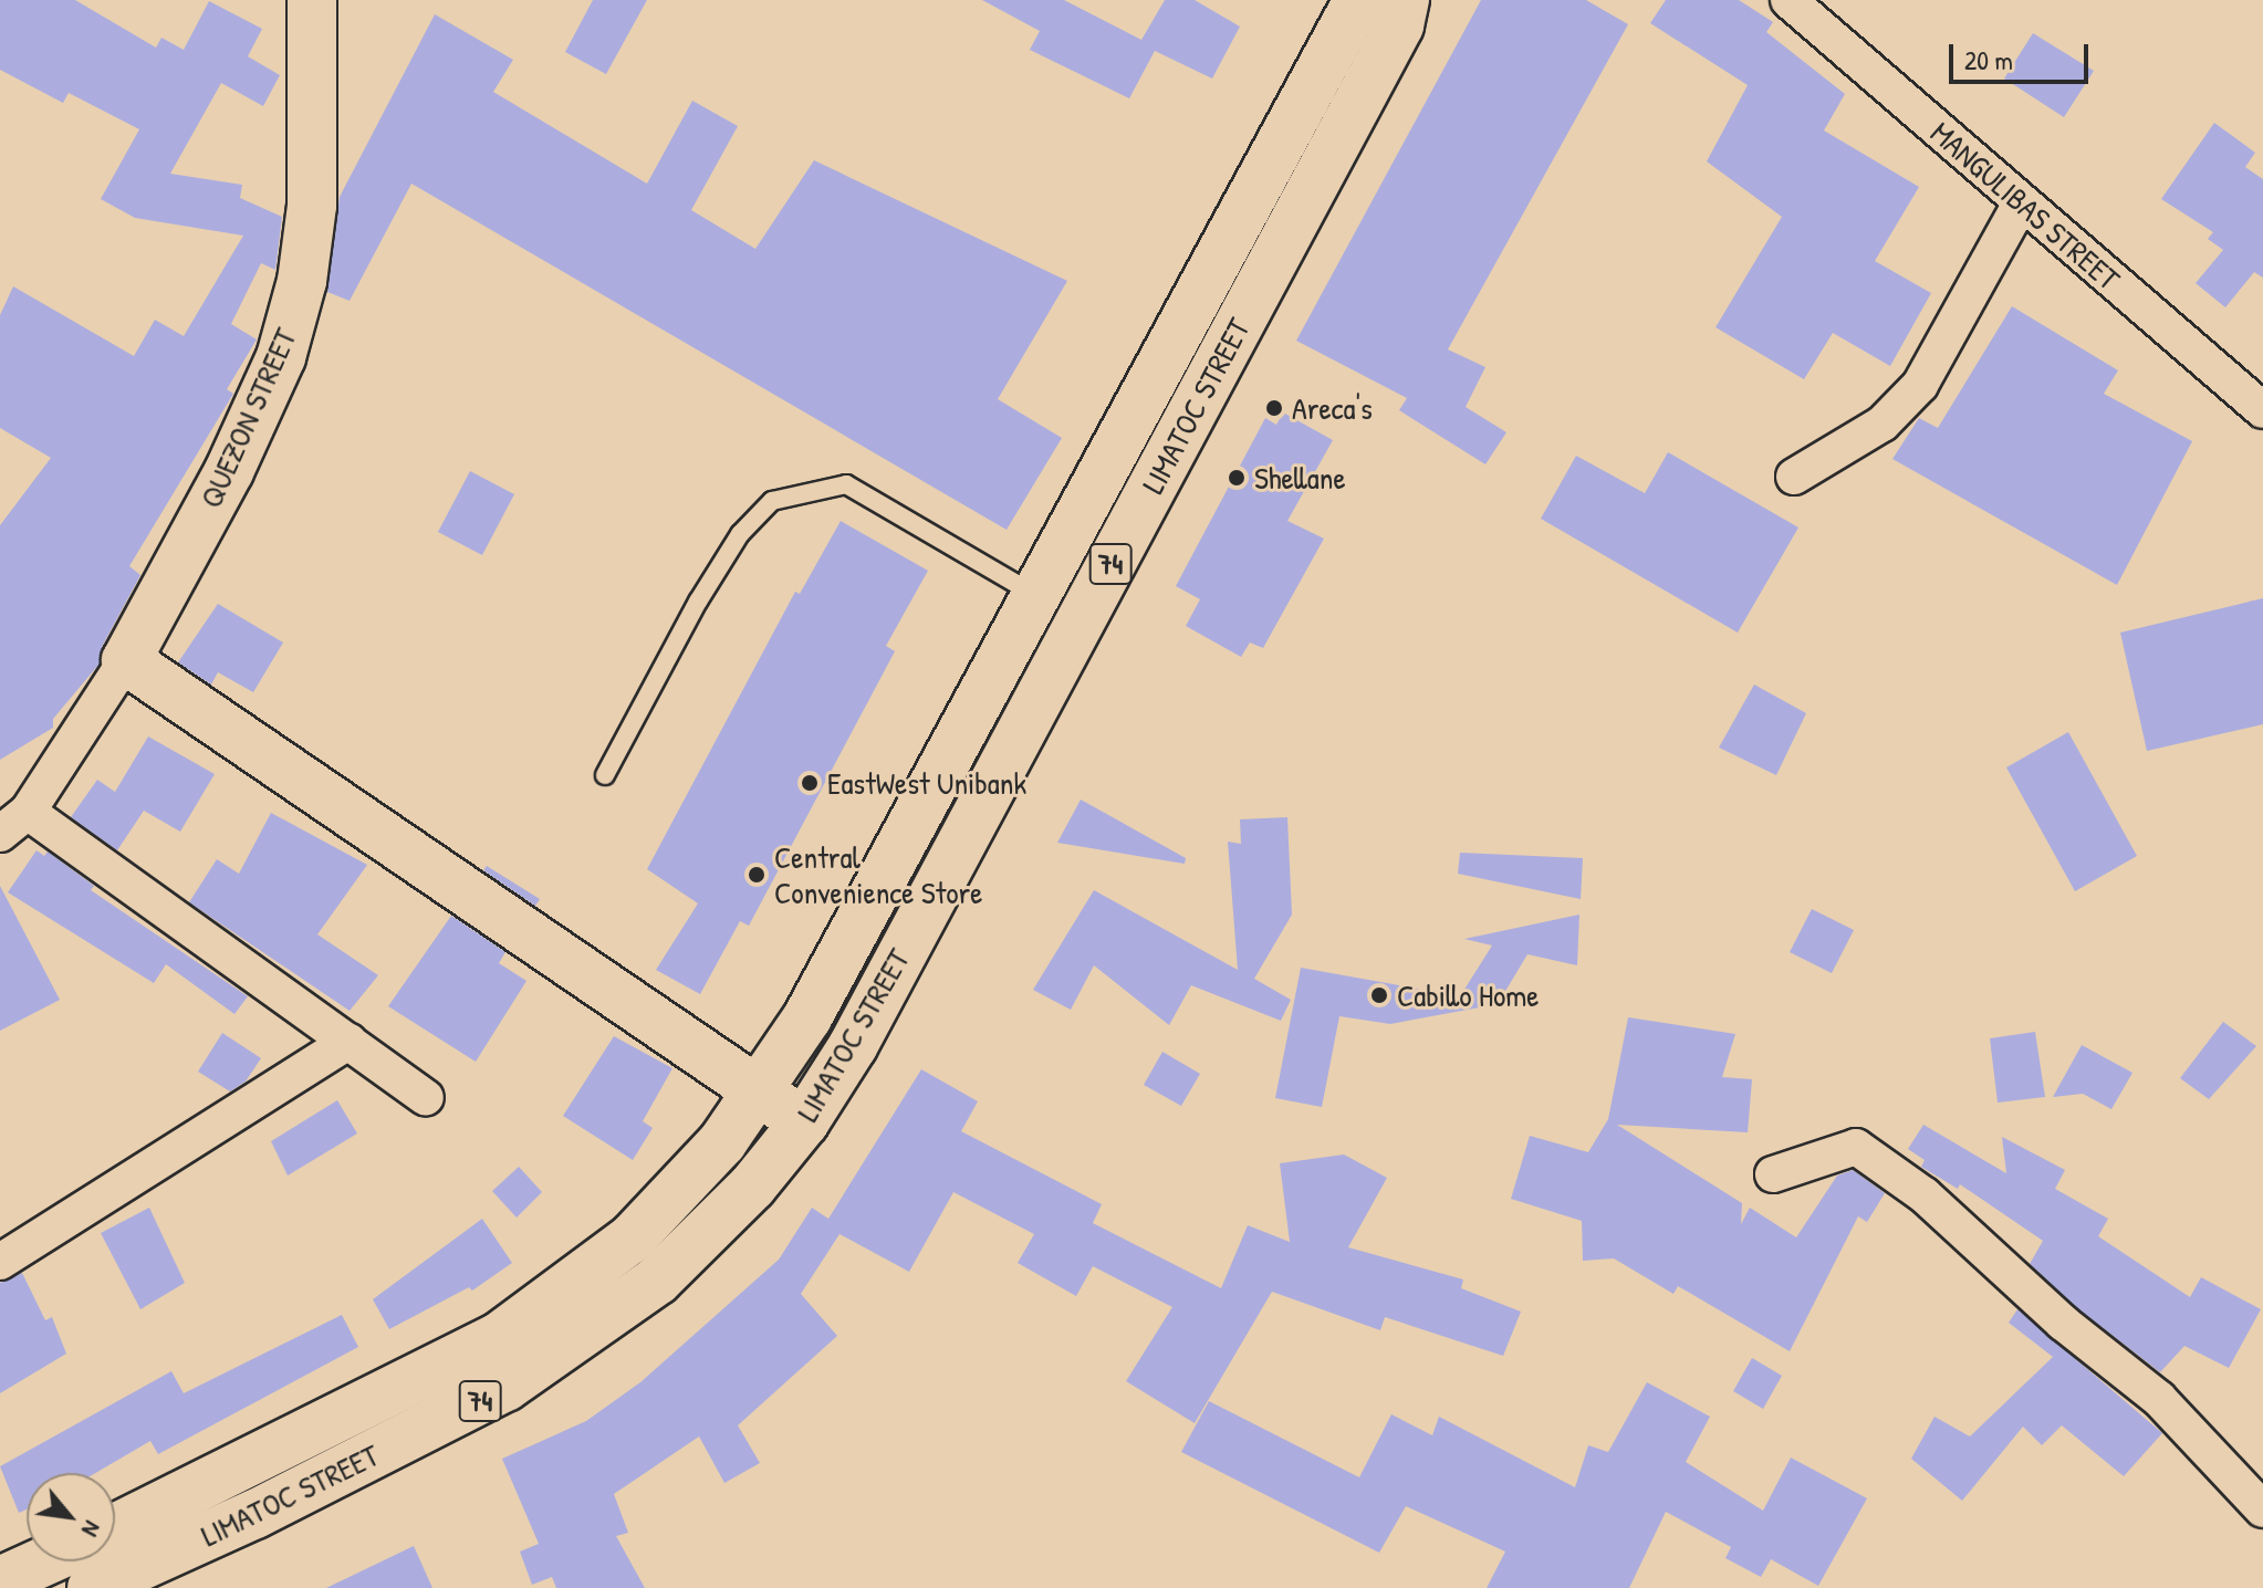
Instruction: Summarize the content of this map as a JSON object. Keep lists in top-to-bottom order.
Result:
{
  "streets": {
    "main road": ["LIMATOC STREET", "QUEZON STREET", "74"],
    "street": ["MANGULIBAS STREET"]
  },
  "places": [
    "Areca's",
    "Shellane",
    "EastWest Unibank",
    "Central Convenience Store",
    "Cabillo Home"
  ],
  "scale_bar": "20 m",
  "north": "bottom right"
}
